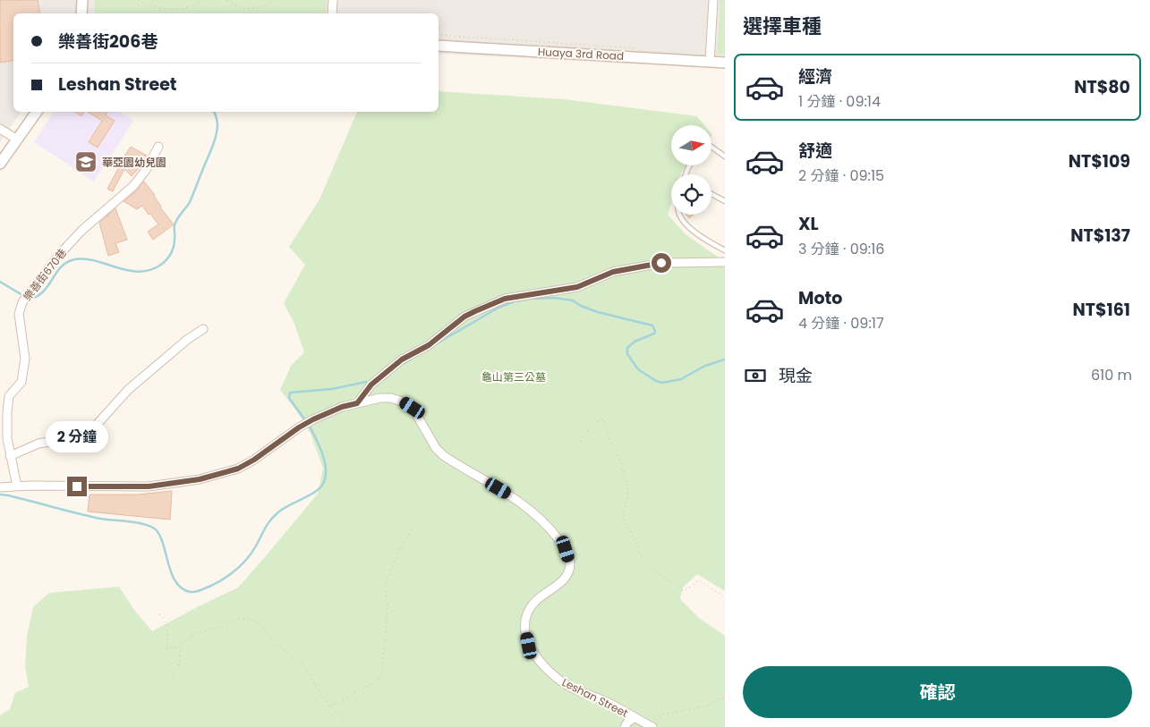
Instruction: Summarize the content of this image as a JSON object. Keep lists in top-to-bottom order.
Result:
{
  "streets": {
    "street": ["Huaya 3rd Road", "樂善街670巷", "Leshan Street"]
  },
  "crossings": [
    ["樂善街670巷", "Leshan Street"]
  ],
  "parks": ["龜山第三公墓"],
  "places": {
    "school or university": ["華亞園幼兒園"]
  },
  "north": "right",
  "page": {
    "heading": "選擇車種",
    "banner": ["樂善街206巷", "Leshan Street"],
    "list": [
      {
        "name": "經濟",
        "note": "1 分鐘 · 09:14",
        "value": "NT$80"
      },
      {
        "name": "舒適",
        "note": "2 分鐘 · 09:15",
        "value": "NT$109"
      },
      {
        "name": "XL",
        "note": "3 分鐘 · 09:16",
        "value": "NT$137"
      },
      {
        "name": "Moto",
        "note": "4 分鐘 · 09:17",
        "value": "NT$161"
      }
    ],
    "pay": ["現金", "610 m"],
    "bubble": "2 分鐘",
    "buttons": "確認"
  }
}
